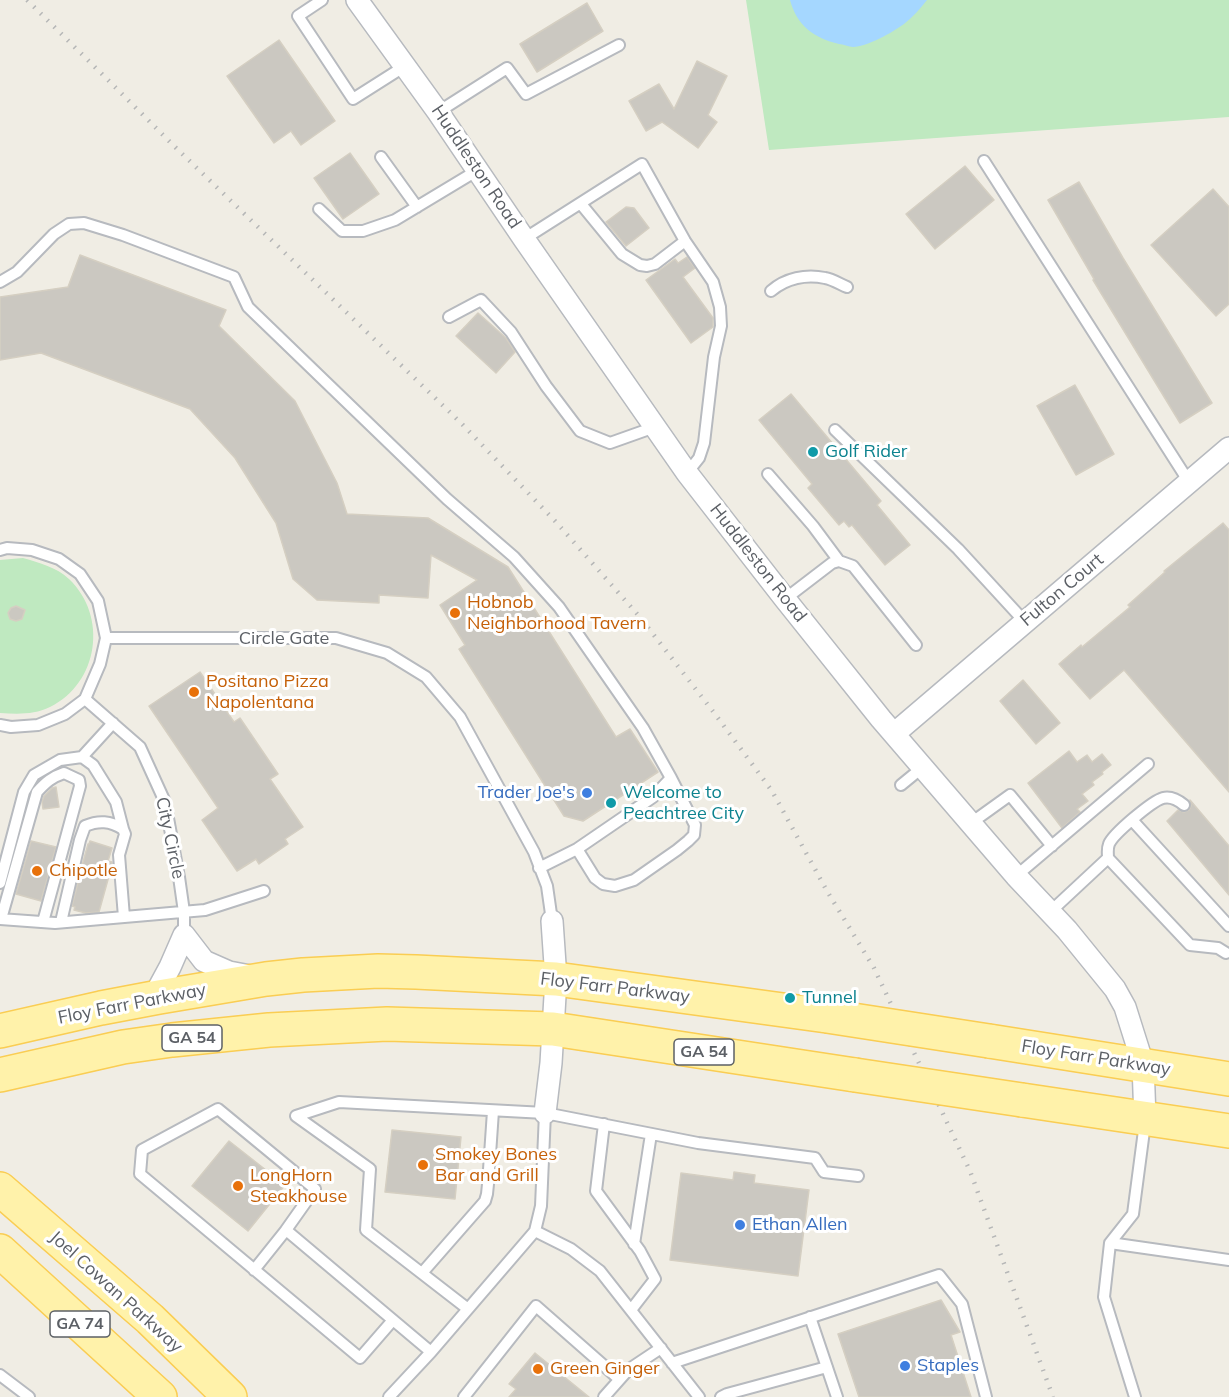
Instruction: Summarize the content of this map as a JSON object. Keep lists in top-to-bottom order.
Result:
{
  "streets": {
    "main road": [
      "Floy Farr Parkway",
      "GA 54",
      "Joel Cowan Parkway",
      "GA 74"
    ],
    "street": ["Huddleston Road", "Fulton Court", "City Circle"],
    "lane": ["Circle Gate"]
  },
  "crossings": [
    ["Huddleston Road", "Fulton Court"],
    ["Huddleston Road", "Floy Farr Parkway"],
    ["Huddleston Road", "GA 54"],
    ["City Circle", "Floy Farr Parkway"]
  ],
  "places": [
    "Golf Rider",
    "Hobnob Neighborhood Tavern",
    "Positano Pizza Napolentana",
    "Trader Joe's",
    "Welcome to Peachtree City",
    "Chipotle",
    "Tunnel",
    "Smokey Bones Bar and Grill",
    "LongHorn Steakhouse",
    "Ethan Allen",
    "Staples",
    "Green Ginger"
  ]
}
